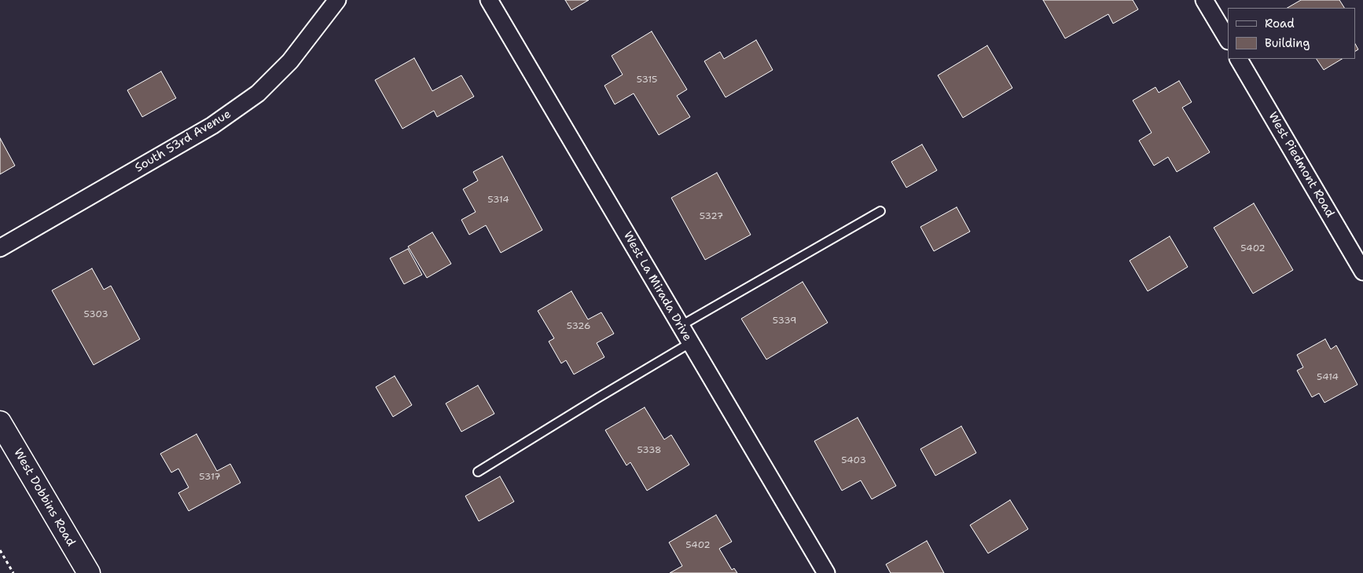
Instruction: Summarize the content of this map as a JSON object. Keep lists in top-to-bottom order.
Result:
{
  "streets": {
    "main road": ["West Dobbins Road"],
    "street": ["South 53rd Avenue", "West Piedmont Road", "West La Mirada Drive"]
  },
  "house_numbers": [
    "5315",
    "5314",
    "5327",
    "5402",
    "5303",
    "5339",
    "5326",
    "5414",
    "5338",
    "5403",
    "5317",
    "5402"
  ],
  "legend": ["Road", "Building"]
}
